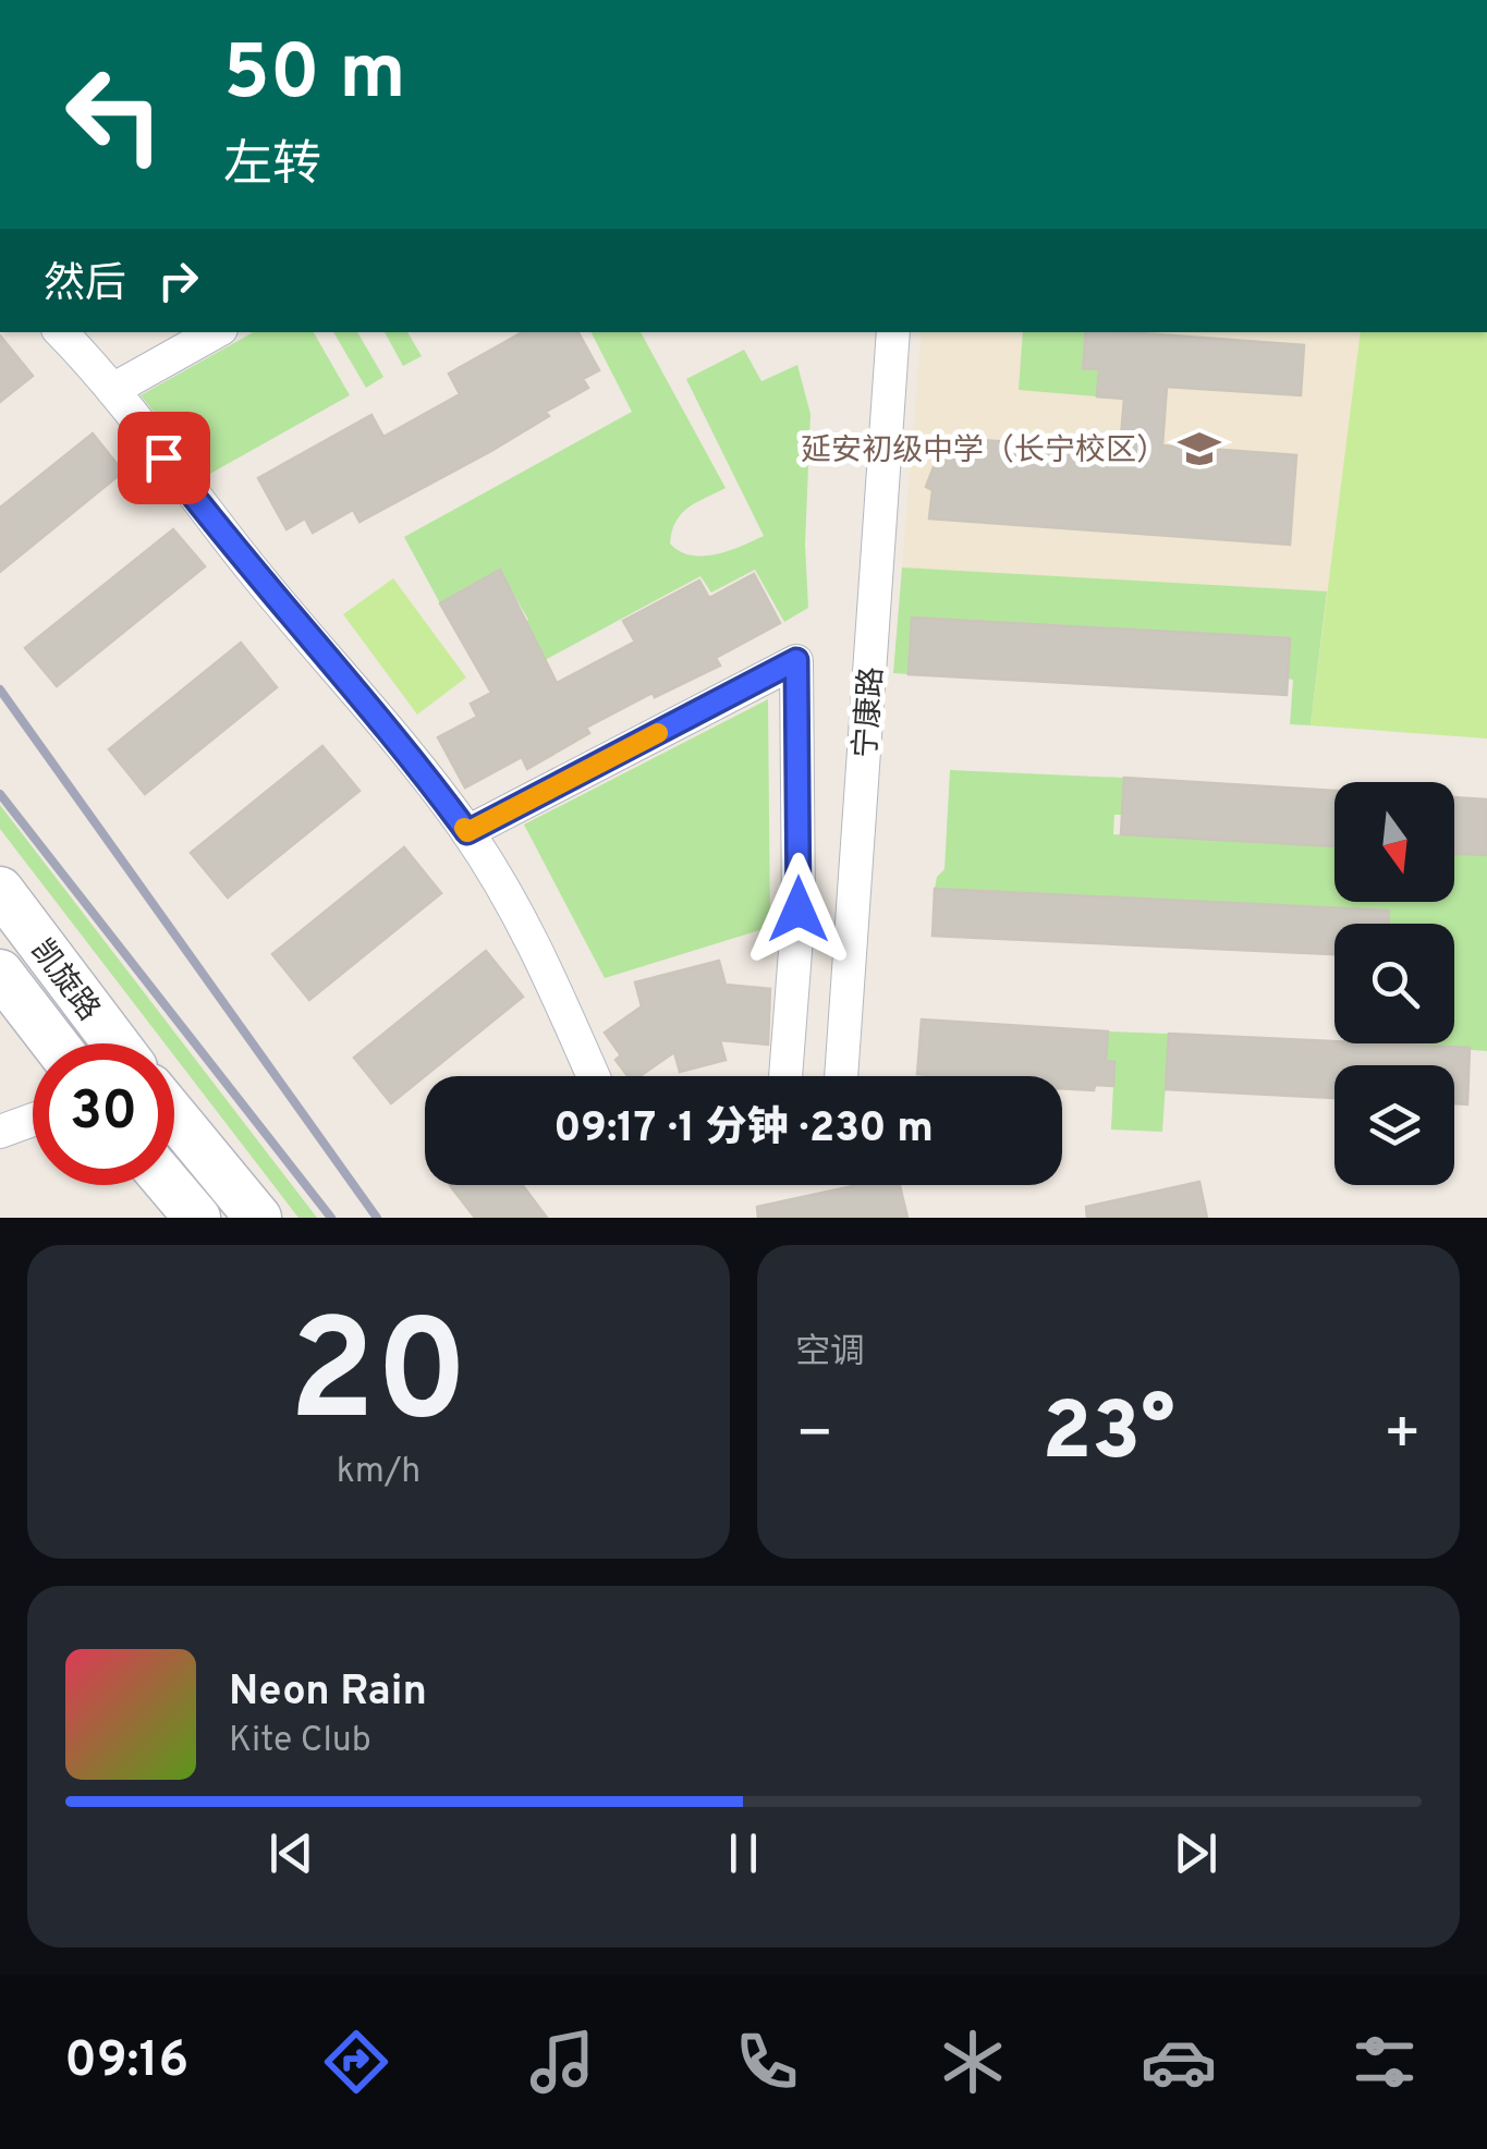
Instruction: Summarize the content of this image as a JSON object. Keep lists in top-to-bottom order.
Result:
{
  "streets": {
    "street": ["宁康路", "凯旋路"]
  },
  "places": {
    "school or university": ["延安初级中学（长宁校区）"]
  },
  "north": "bottom",
  "page": {
    "turn": ["50 m", "左转"],
    "then": "然后",
    "limit": "30",
    "trip": "09:17 · 1 分钟 · 230 m",
    "tile": [
      ["20", "km/h"],
      "空调"
    ],
    "heat": ["−", "23°", "+"],
    "song": ["Neon Rain", "Kite Club"],
    "tabs": "09:16"
  }
}
